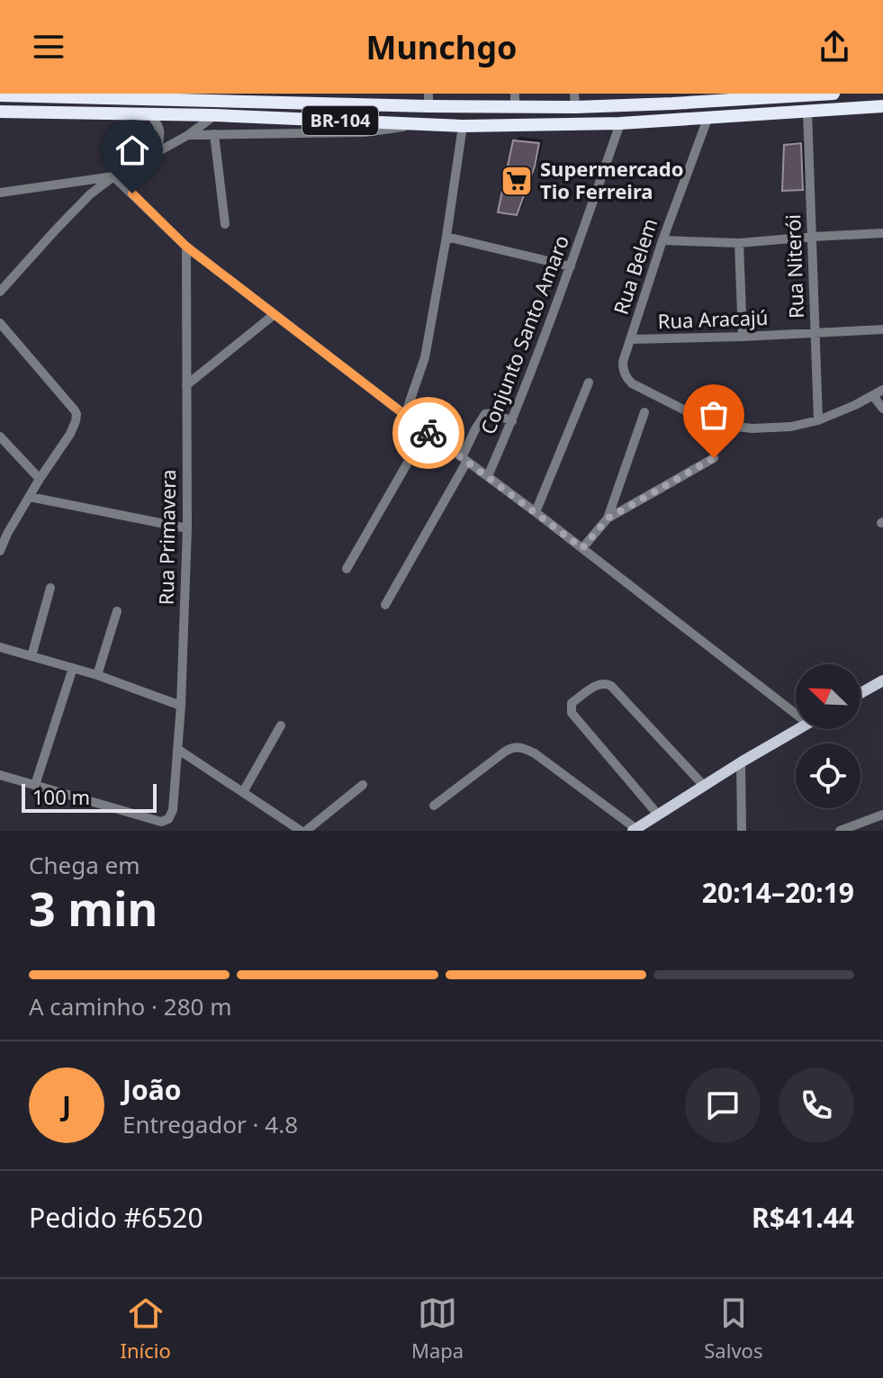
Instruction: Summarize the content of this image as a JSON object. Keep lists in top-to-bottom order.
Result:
{
  "streets": {
    "highway": ["BR-104"],
    "street": [
      "Rua Belem",
      "Rua Niterói",
      "Rua Aracajú",
      "Conjunto Santo Amaro",
      "Rua Primavera"
    ]
  },
  "crossings": [
    ["BR-104", "Rua Belem"],
    ["BR-104", "Rua Niterói"],
    ["BR-104", "Conjunto Santo Amaro"],
    ["Rua Belem", "Rua Niterói"],
    ["Rua Belem", "Rua Aracajú"],
    ["Rua Niterói", "Rua Aracajú"]
  ],
  "places": {
    "supermarket": ["Supermercado Tio Ferreira"]
  },
  "scale_bar": "100 m",
  "north": "top left",
  "page": {
    "header": "Munchgo",
    "scale": "100 m",
    "heading": ["3 min", "Chega em", "20:14–20:19"],
    "panel": [
      "João",
      "Entregador · 4.8",
      "Pedido #6520",
      "R$41.44"
    ],
    "bar": "A caminho · 280 m",
    "round": "J",
    "tabs": ["Início", "Mapa", "Salvos"]
  }
}
